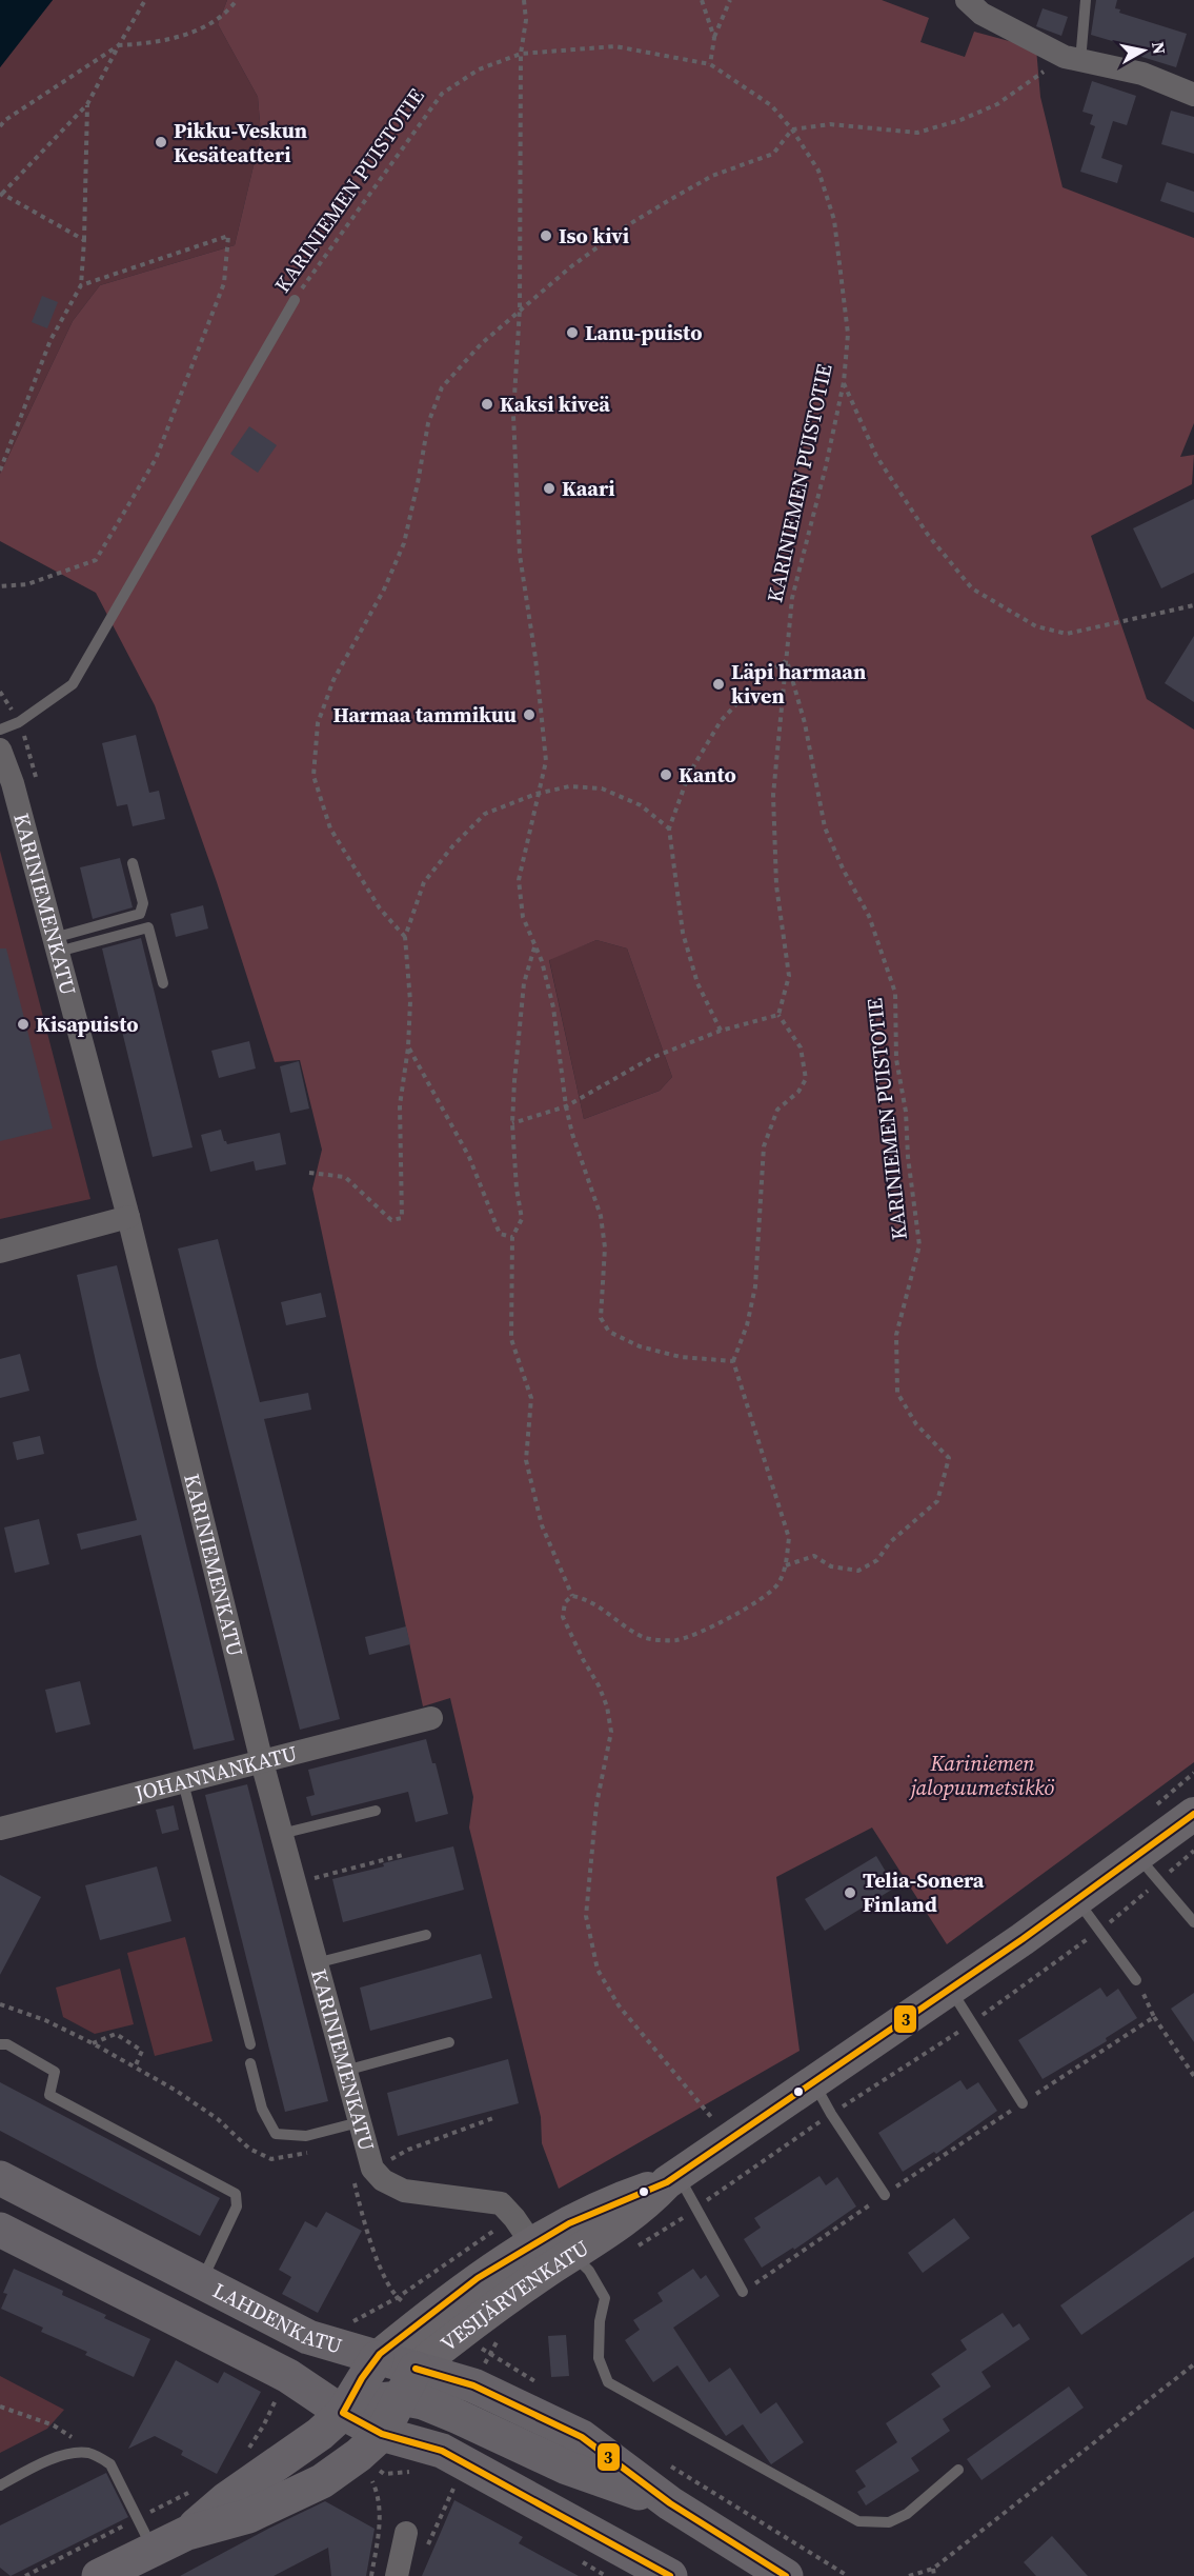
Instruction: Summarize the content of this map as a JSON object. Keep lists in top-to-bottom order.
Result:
{
  "streets": {
    "main road": ["VESIJÄRVENKATU", "LAHDENKATU"],
    "street": ["KARINIEMENKATU", "JOHANNANKATU"],
    "lane": ["KARINIEMEN PUISTOTIE"]
  },
  "crossings": [
    ["KARINIEMENKATU", "JOHANNANKATU"],
    ["KARINIEMENKATU", "VESIJÄRVENKATU"],
    ["VESIJÄRVENKATU", "LAHDENKATU"]
  ],
  "parks": ["Kariniemen jalopuumetsikkö"],
  "places": [
    "Pikku-Veskun Kesäteatteri",
    "Iso kivi",
    "Lanu-puisto",
    "Kaksi kiveä",
    "Kaari",
    "Läpi harmaan kiven",
    "Harmaa tammikuu",
    "Kanto",
    "Kisapuisto",
    "Telia-Sonera Finland"
  ],
  "lines": ["transit line 3"],
  "north": "right"
}
